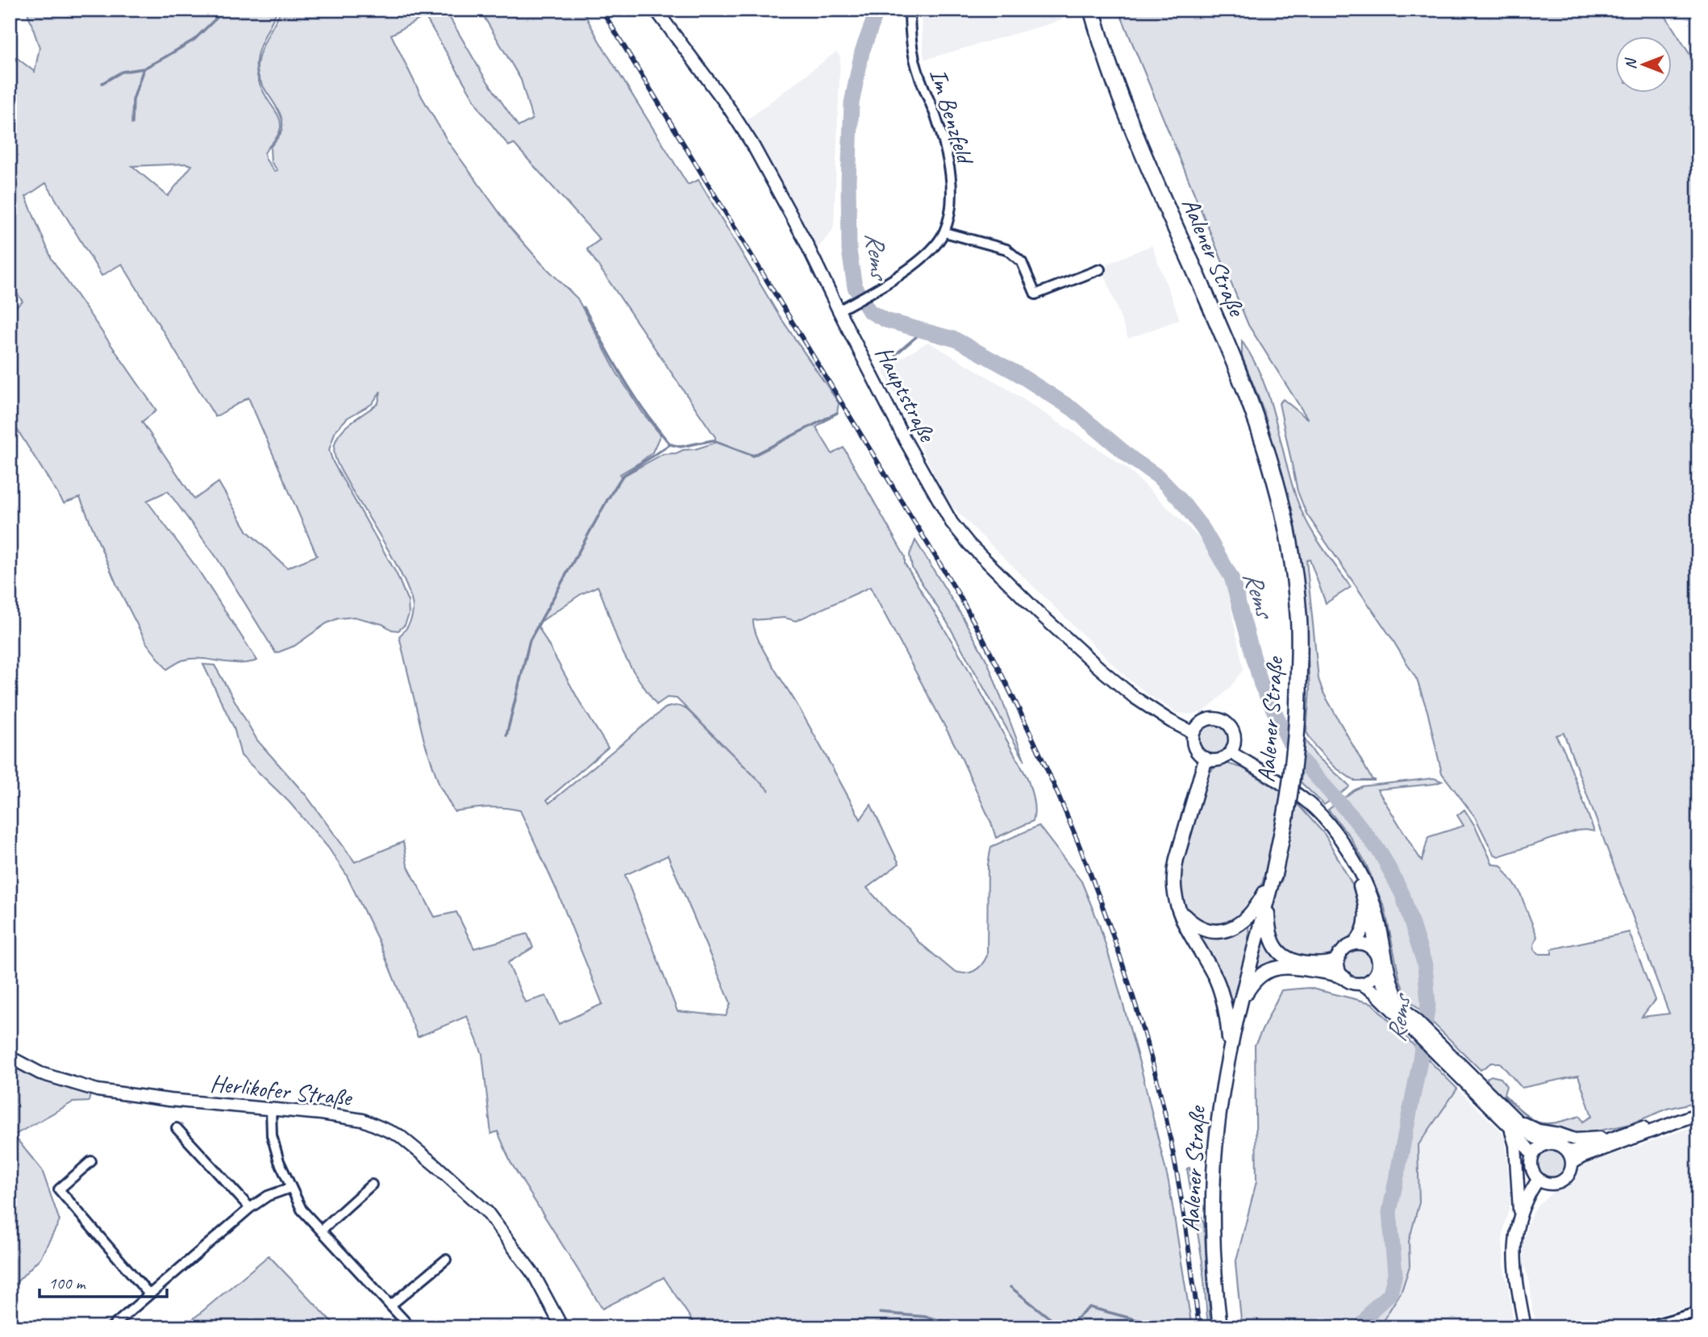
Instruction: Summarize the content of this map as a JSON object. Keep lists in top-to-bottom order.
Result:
{
  "streets": {
    "highway": ["Aalener Straße"],
    "main road": ["Hauptstraße", "Herlikofer Straße"],
    "street": ["Im Benzfeld"]
  },
  "crossings": [
    ["Im Benzfeld", "Hauptstraße"]
  ],
  "water": ["Rems"],
  "scale_bar": "100 m",
  "north": "left"
}
